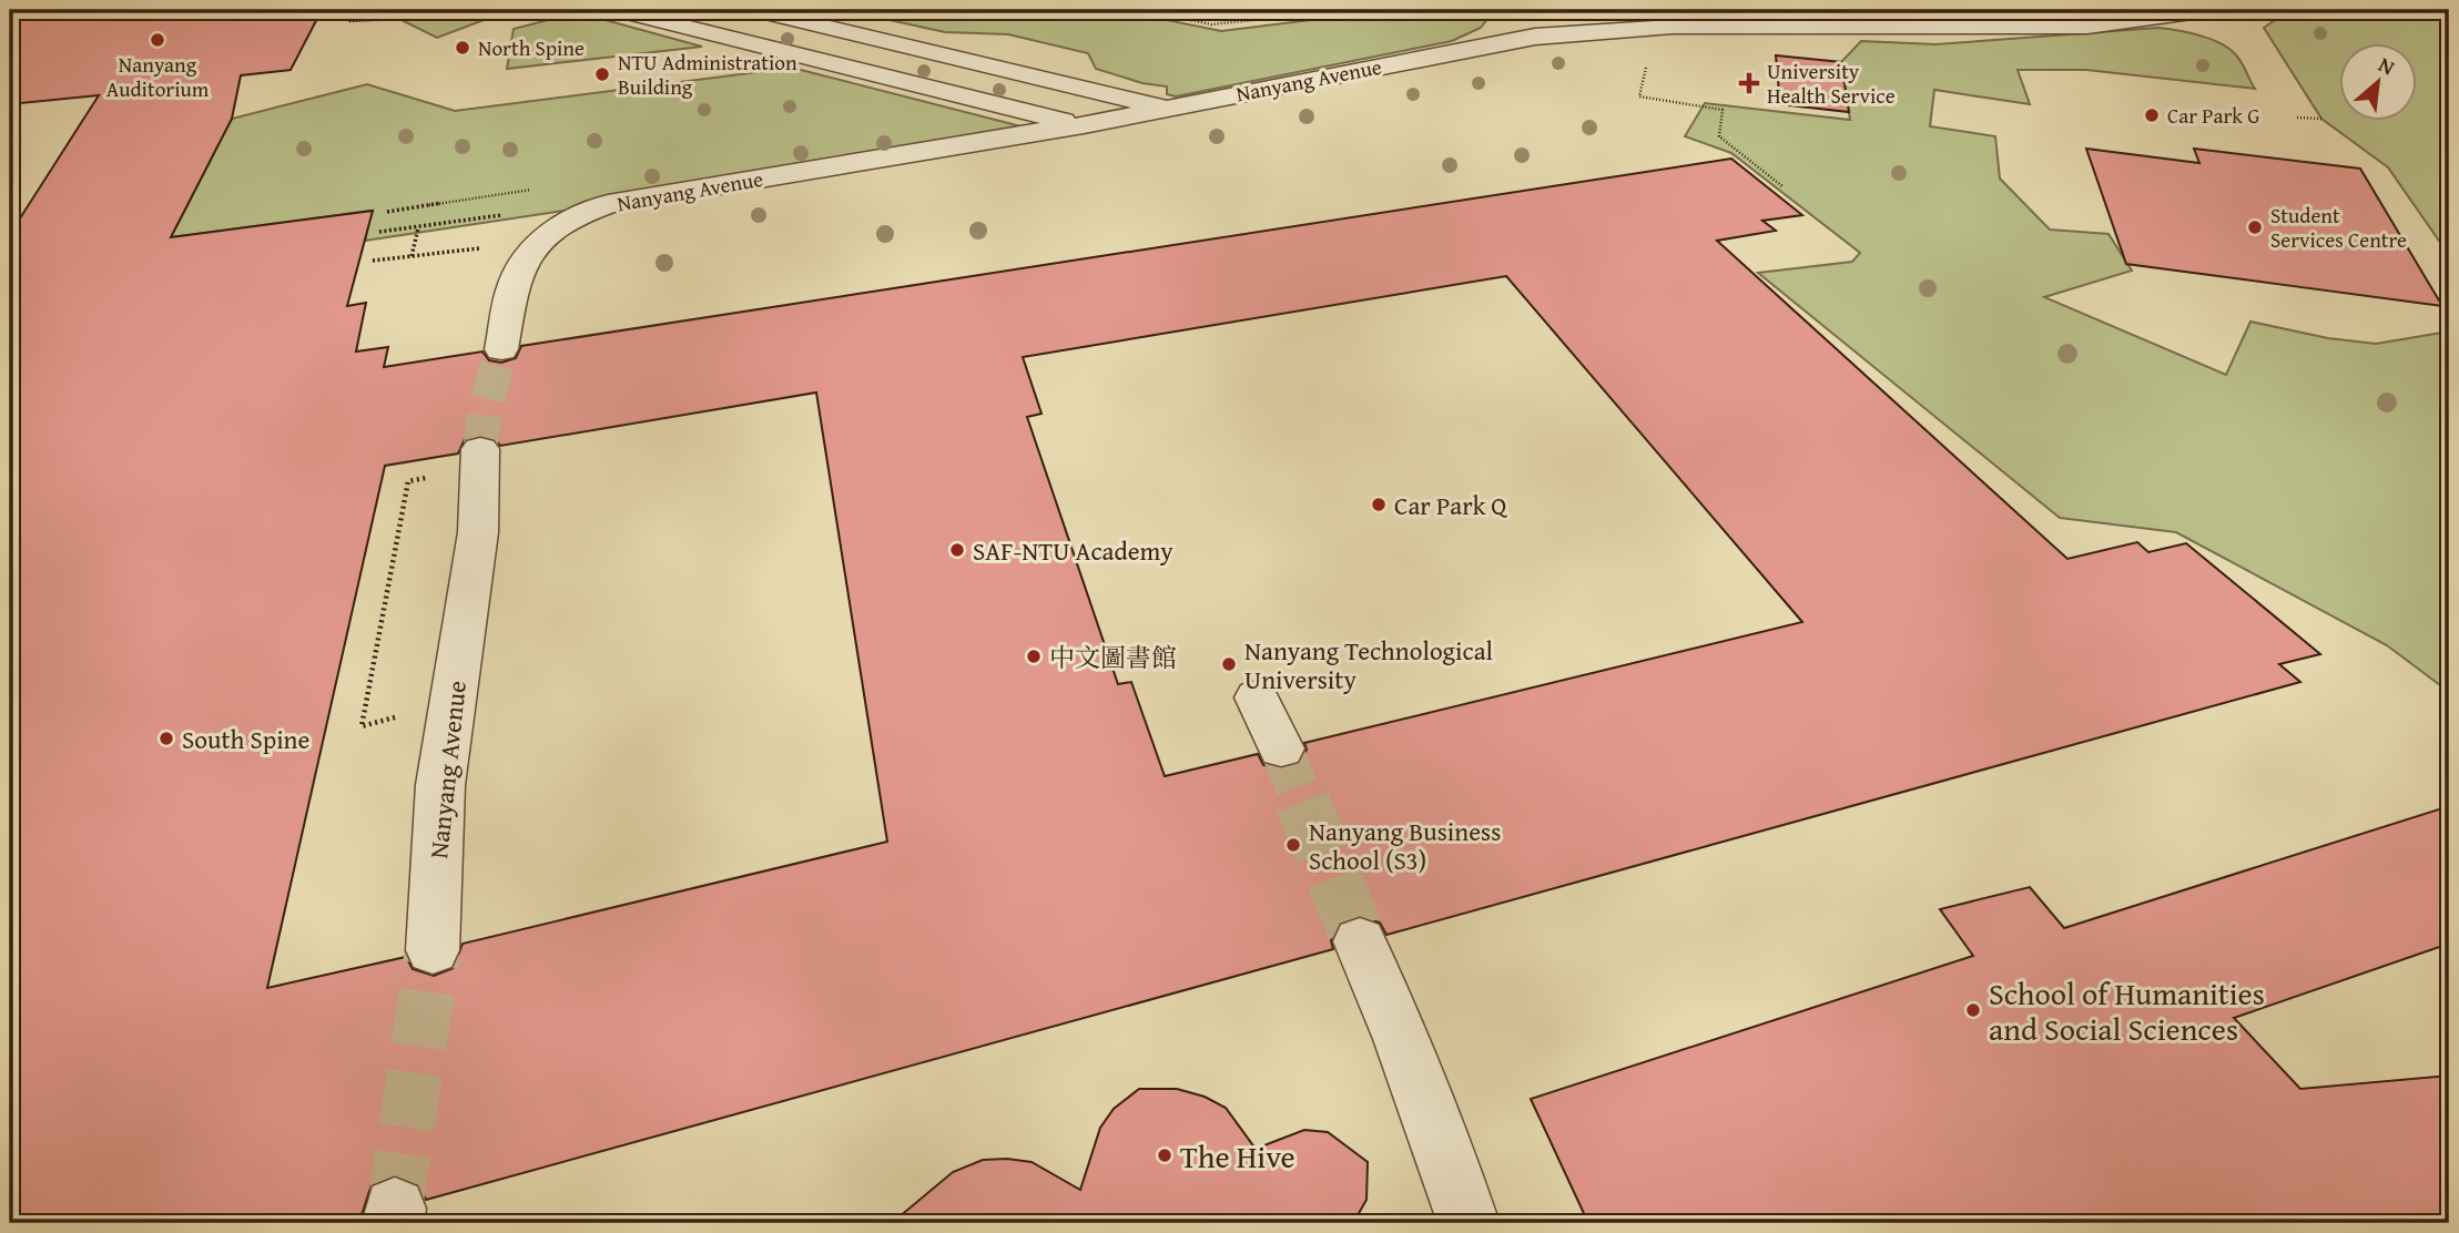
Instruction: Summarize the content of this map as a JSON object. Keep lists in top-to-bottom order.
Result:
{
  "streets": {
    "street": ["Nanyang Avenue"]
  },
  "places": {
    "other": [
      "Nanyang Auditorium",
      "North Spine",
      "NTU Administration Building",
      "Car Park G",
      "Student Services Centre",
      "Car Park Q",
      "SAF-NTU Academy",
      "中文圖書館",
      "Nanyang Technological University",
      "South Spine",
      "Nanyang Business School (S3)",
      "School of Humanities and Social Sciences",
      "The Hive"
    ],
    "health": ["University Health Service"]
  },
  "north": "top right"
}
